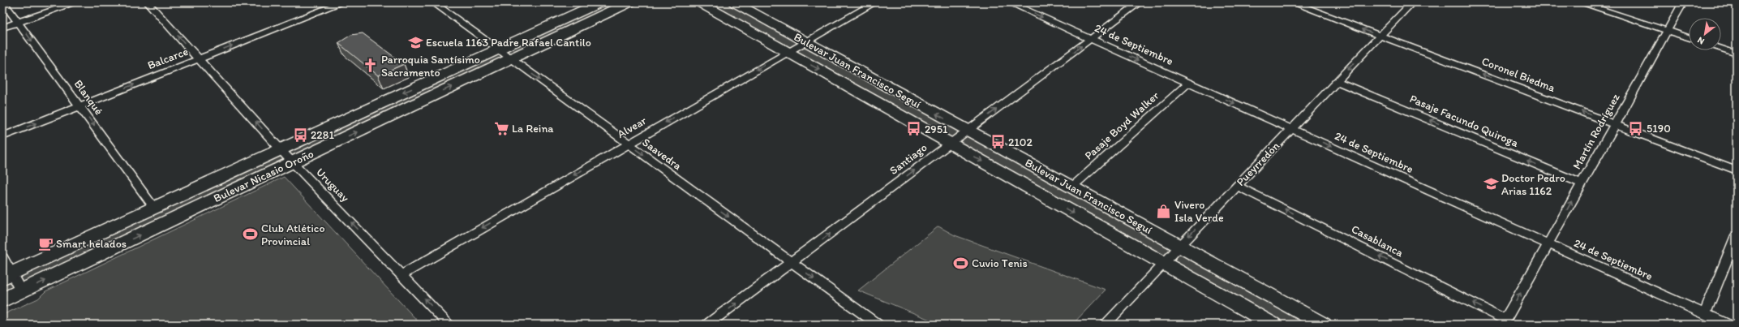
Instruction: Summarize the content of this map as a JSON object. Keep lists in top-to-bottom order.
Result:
{
  "streets": {
    "main road": ["Bulevar Juan Francisco Seguí", "Bulevar Nicasio Oroño"],
    "street": [
      "24 de Septiembre",
      "Balcarce",
      "Coronel Biedma",
      "Blanqué",
      "Pasaje Facundo Quiroga",
      "Pasaje Boyd Walker",
      "Alvear",
      "Martín Rodríguez",
      "Saavedra",
      "Santiago",
      "Pueyrredón",
      "Uruguay",
      "Casablanca"
    ]
  },
  "crossings": [
    ["24 de Septiembre", "Pasaje Boyd Walker"],
    ["24 de Septiembre", "Martín Rodríguez"],
    ["24 de Septiembre", "Santiago"],
    ["24 de Septiembre", "Pueyrredón"],
    ["Balcarce", "Blanqué"],
    ["Balcarce", "Uruguay"],
    ["Bulevar Juan Francisco Seguí", "Pasaje Boyd Walker"],
    ["Bulevar Juan Francisco Seguí", "Alvear"],
    ["Bulevar Juan Francisco Seguí", "Santiago"],
    ["Bulevar Juan Francisco Seguí", "Pueyrredón"],
    ["Coronel Biedma", "Martín Rodríguez"],
    ["Coronel Biedma", "Pueyrredón"],
    ["Blanqué", "Bulevar Nicasio Oroño"],
    ["Pasaje Facundo Quiroga", "Martín Rodríguez"],
    ["Pasaje Facundo Quiroga", "Pueyrredón"],
    ["Alvear", "Saavedra"],
    ["Alvear", "Uruguay"],
    ["Martín Rodríguez", "Casablanca"],
    ["Saavedra", "Santiago"],
    ["Saavedra", "Bulevar Nicasio Oroño"],
    ["Pueyrredón", "Casablanca"],
    ["Bulevar Nicasio Oroño", "Uruguay"]
  ],
  "one_way": [
    "24 de Septiembre",
    "Balcarce",
    "Coronel Biedma",
    "Blanqué",
    "Pasaje Facundo Quiroga",
    "Alvear",
    "Martín Rodríguez",
    "Saavedra",
    "Santiago",
    "Uruguay",
    "Casablanca"
  ],
  "places": {
    "school or university": ["Escuela 1163 Padre Rafael Cantilo", "Doctor Pedro Arias 1162"],
    "church": ["Parroquia Santísimo Sacramento"],
    "supermarket": ["La Reina"],
    "bus stop": [
      "5190",
      "2951",
      "2281",
      "2102"
    ],
    "shop": ["Vivero Isla Verde"],
    "sports": ["Club Atlético Provincial", "Cuvio Tenis"],
    "cafe": ["Smart helados"]
  },
  "north": "bottom left"
}
